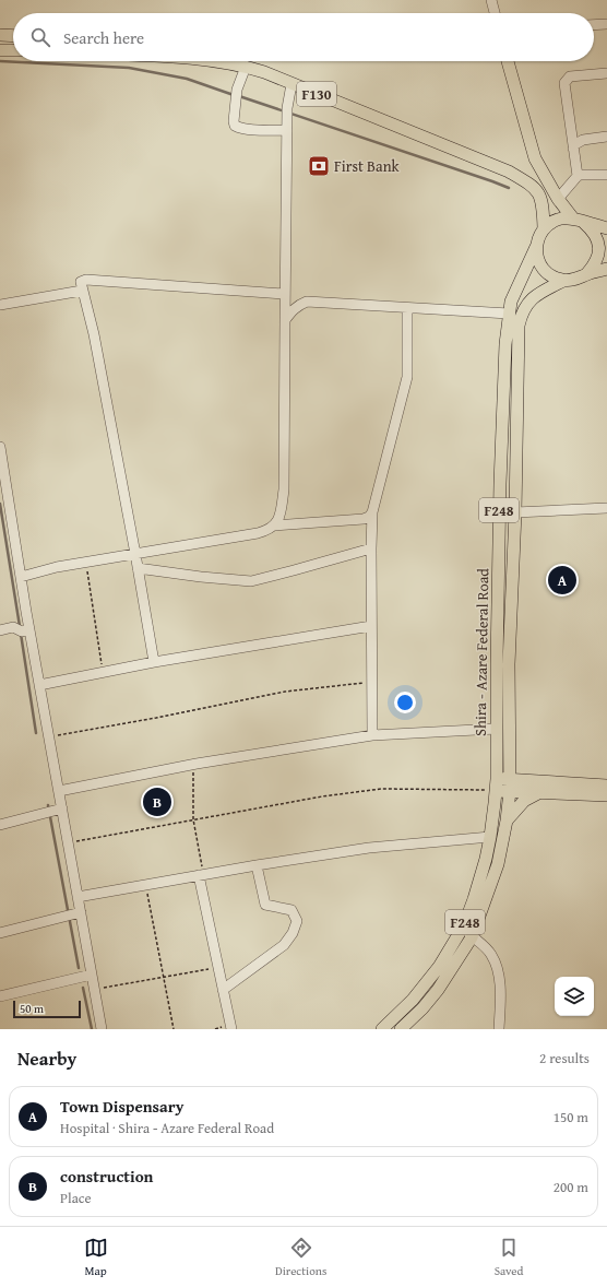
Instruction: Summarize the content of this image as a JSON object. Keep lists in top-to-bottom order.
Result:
{
  "streets": {
    "main road": ["F130", "F248", "Shira - Azare Federal Road"]
  },
  "crossings": [
    ["F130", "Shira - Azare Federal Road"]
  ],
  "places": {
    "bank": ["First Bank"]
  },
  "scale_bar": "50 m",
  "page": {
    "search": "Search here",
    "pins": ["A", "B"],
    "scale": "50 m",
    "heading": ["Nearby", "2 results"],
    "list": [
      {
        "mark": "A",
        "name": "Town Dispensary",
        "note": "Hospital · Shira - Azare Federal Road",
        "value": "150 m"
      },
      {
        "mark": "B",
        "name": "construction",
        "note": "Place",
        "value": "200 m"
      }
    ],
    "nav": ["Map", "Directions", "Saved"]
  }
}
